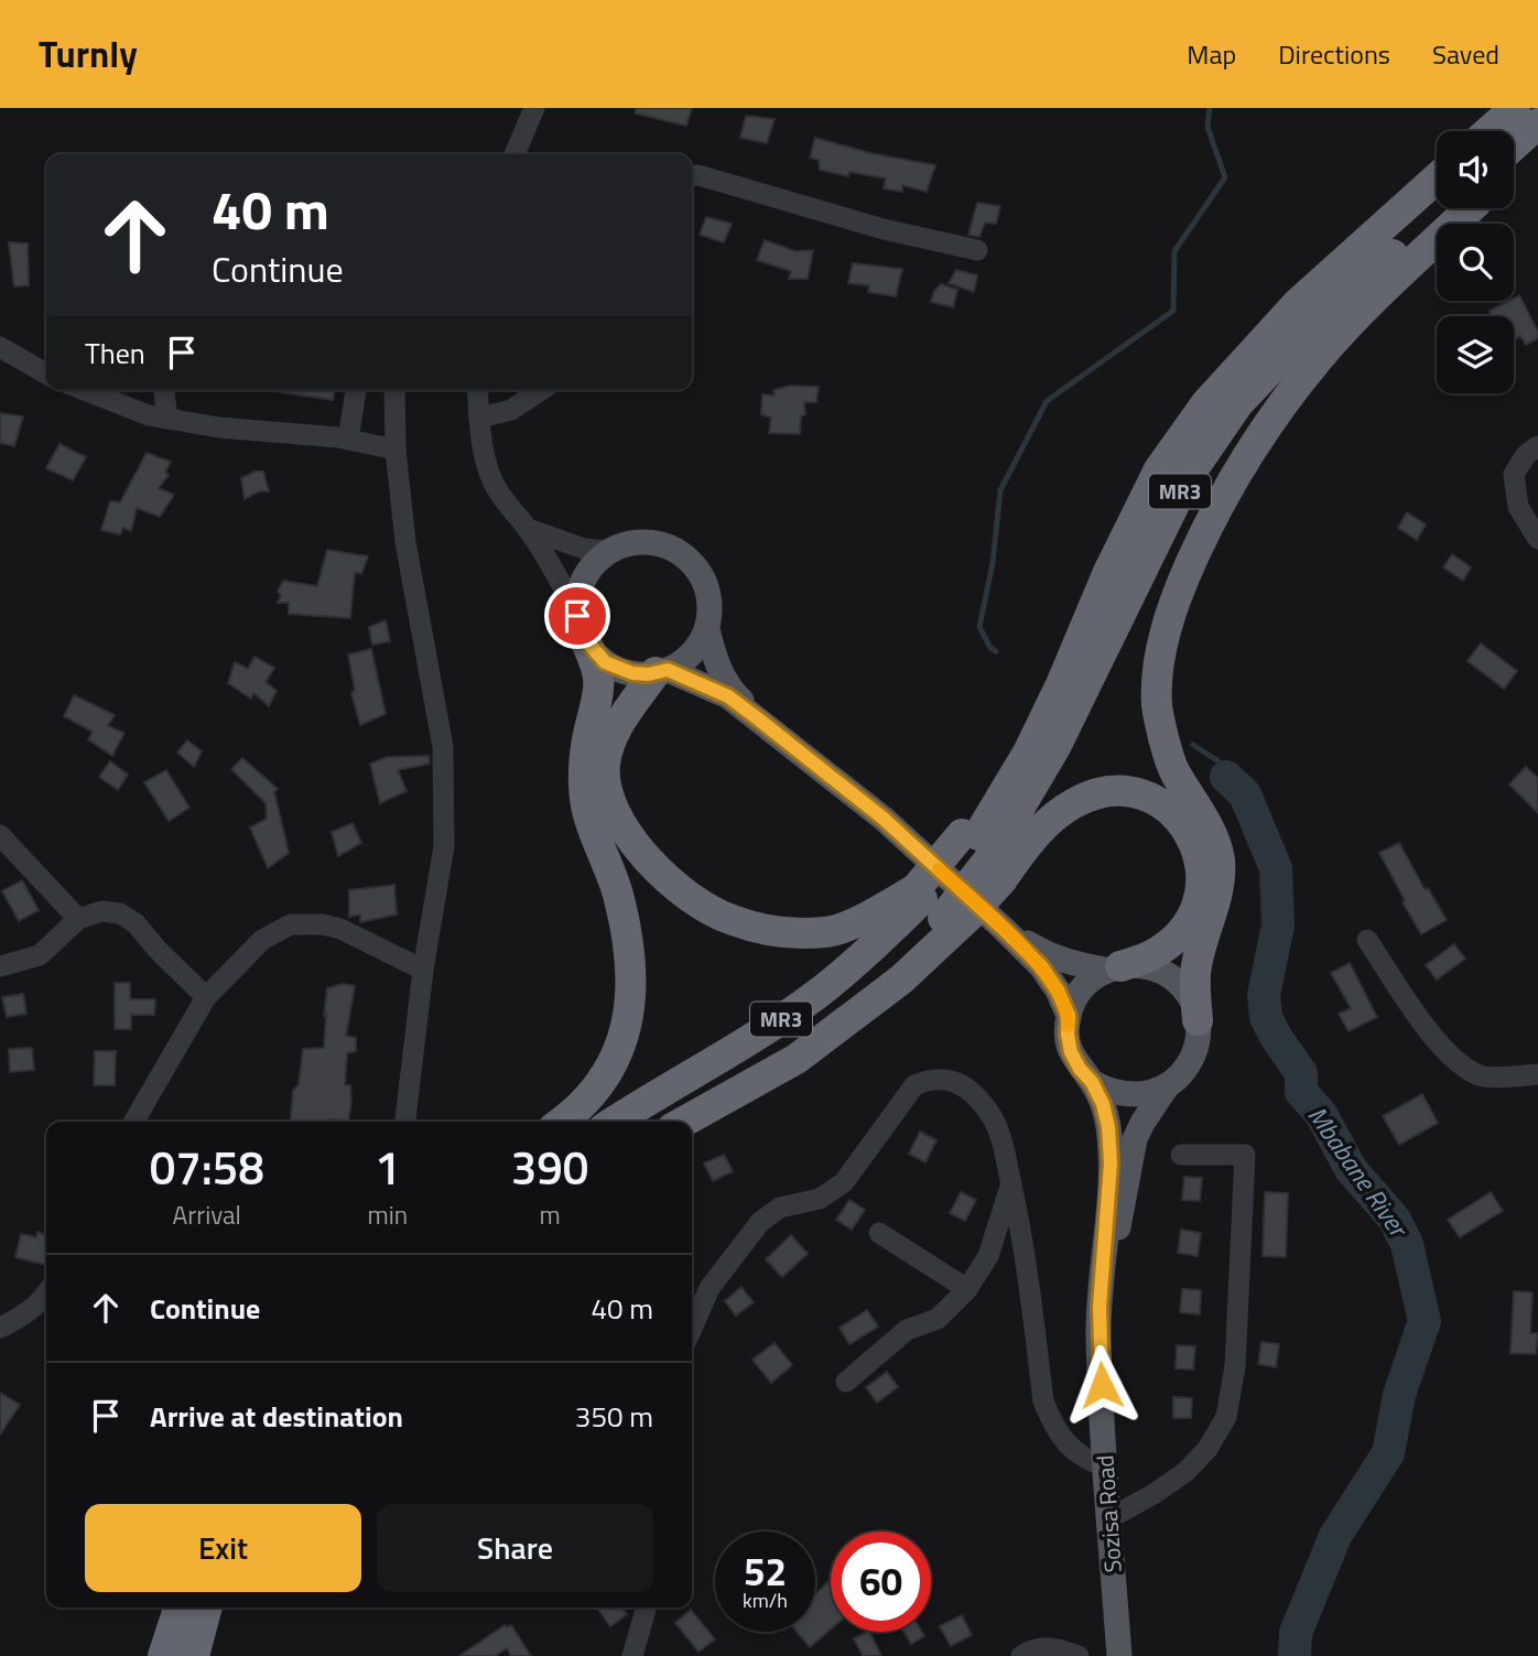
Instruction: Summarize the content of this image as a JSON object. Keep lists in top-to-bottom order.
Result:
{
  "streets": {
    "highway": ["MR3"],
    "main road": ["Sozisa Road"]
  },
  "water": ["Mbabane River"],
  "page": {
    "header": "Turnly",
    "nav": ["Map", "Directions", "Saved"],
    "turn": ["40 m", "Continue"],
    "then": "Then",
    "eta": [
      "07:58",
      "Arrival",
      "1",
      "min",
      "390",
      "m"
    ],
    "list": [
      {
        "name": "Continue",
        "value": "40 m"
      },
      {
        "name": "Arrive at destination",
        "value": "350 m"
      }
    ],
    "buttons": ["Exit", "Share"],
    "speed": "52 km/h",
    "limit": "60"
  }
}
